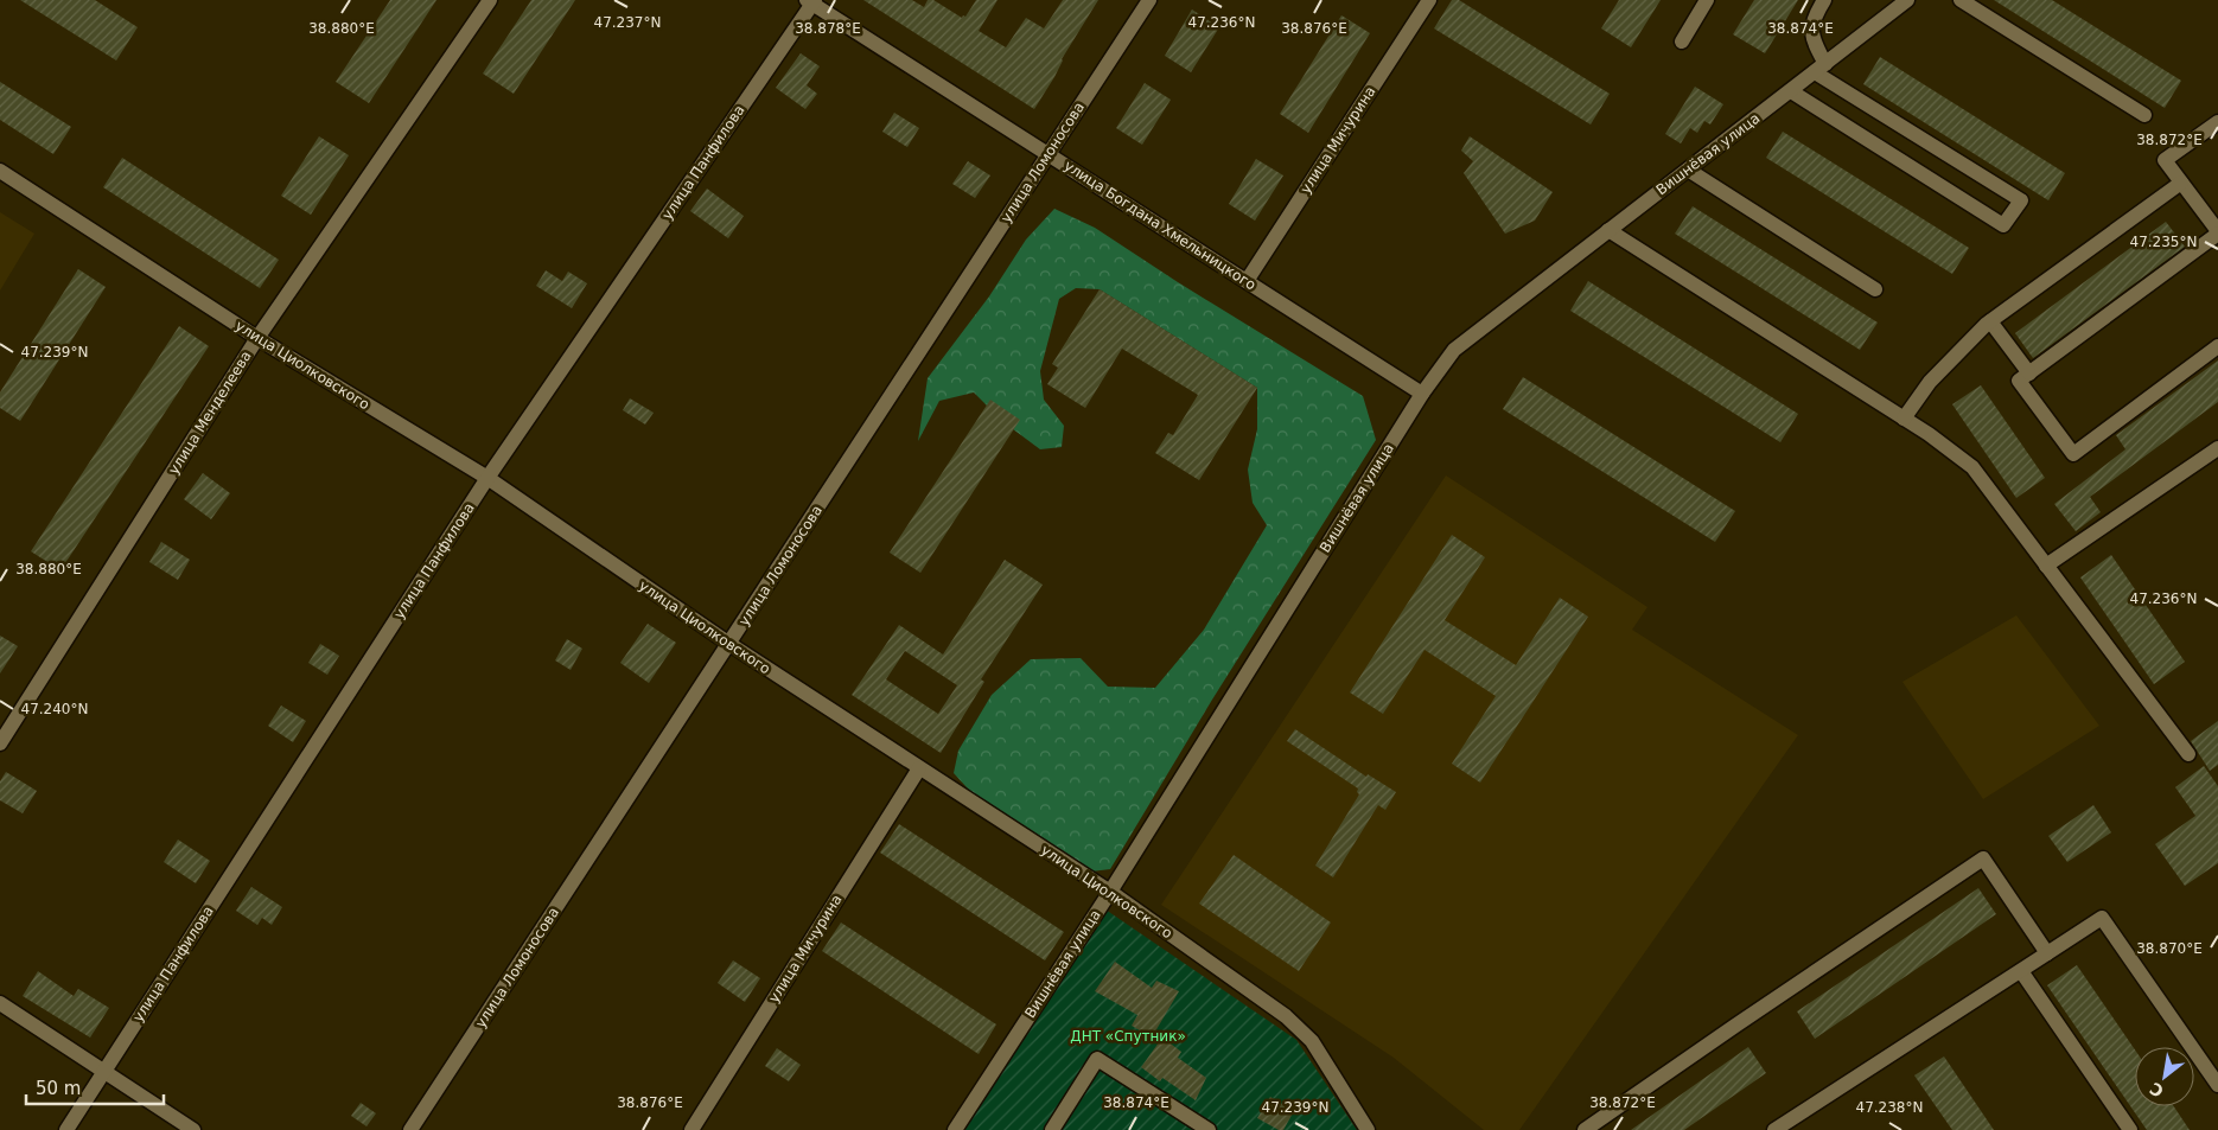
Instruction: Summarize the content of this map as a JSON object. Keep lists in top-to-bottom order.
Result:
{
  "streets": {
    "street": [
      "улица Мичурина",
      "Вишнёвая улица",
      "улица Панфилова",
      "улица Ломоносова",
      "улица Богдана Хмельницкого",
      "улица Циолковского",
      "улица Менделеева"
    ]
  },
  "crossings": [
    ["улица Мичурина", "улица Богдана Хмельницкого"],
    ["улица Мичурина", "улица Циолковского"],
    ["Вишнёвая улица", "улица Богдана Хмельницкого"],
    ["Вишнёвая улица", "улица Циолковского"],
    ["улица Панфилова", "улица Богдана Хмельницкого"],
    ["улица Панфилова", "улица Циолковского"],
    ["улица Ломоносова", "улица Богдана Хмельницкого"],
    ["улица Ломоносова", "улица Циолковского"],
    ["улица Циолковского", "улица Менделеева"]
  ],
  "parks": ["ДНТ «Спутник»"],
  "scale_bar": "50 m",
  "north": "bottom left",
  "coordinates": [
    "47.237°N",
    "47.236°N",
    "38.880°E",
    "38.874°E",
    "38.878°E",
    "38.876°E",
    "38.872°E",
    "47.235°N",
    "47.239°N",
    "47.240°N",
    "38.870°E",
    "47.238°N"
  ]
}
